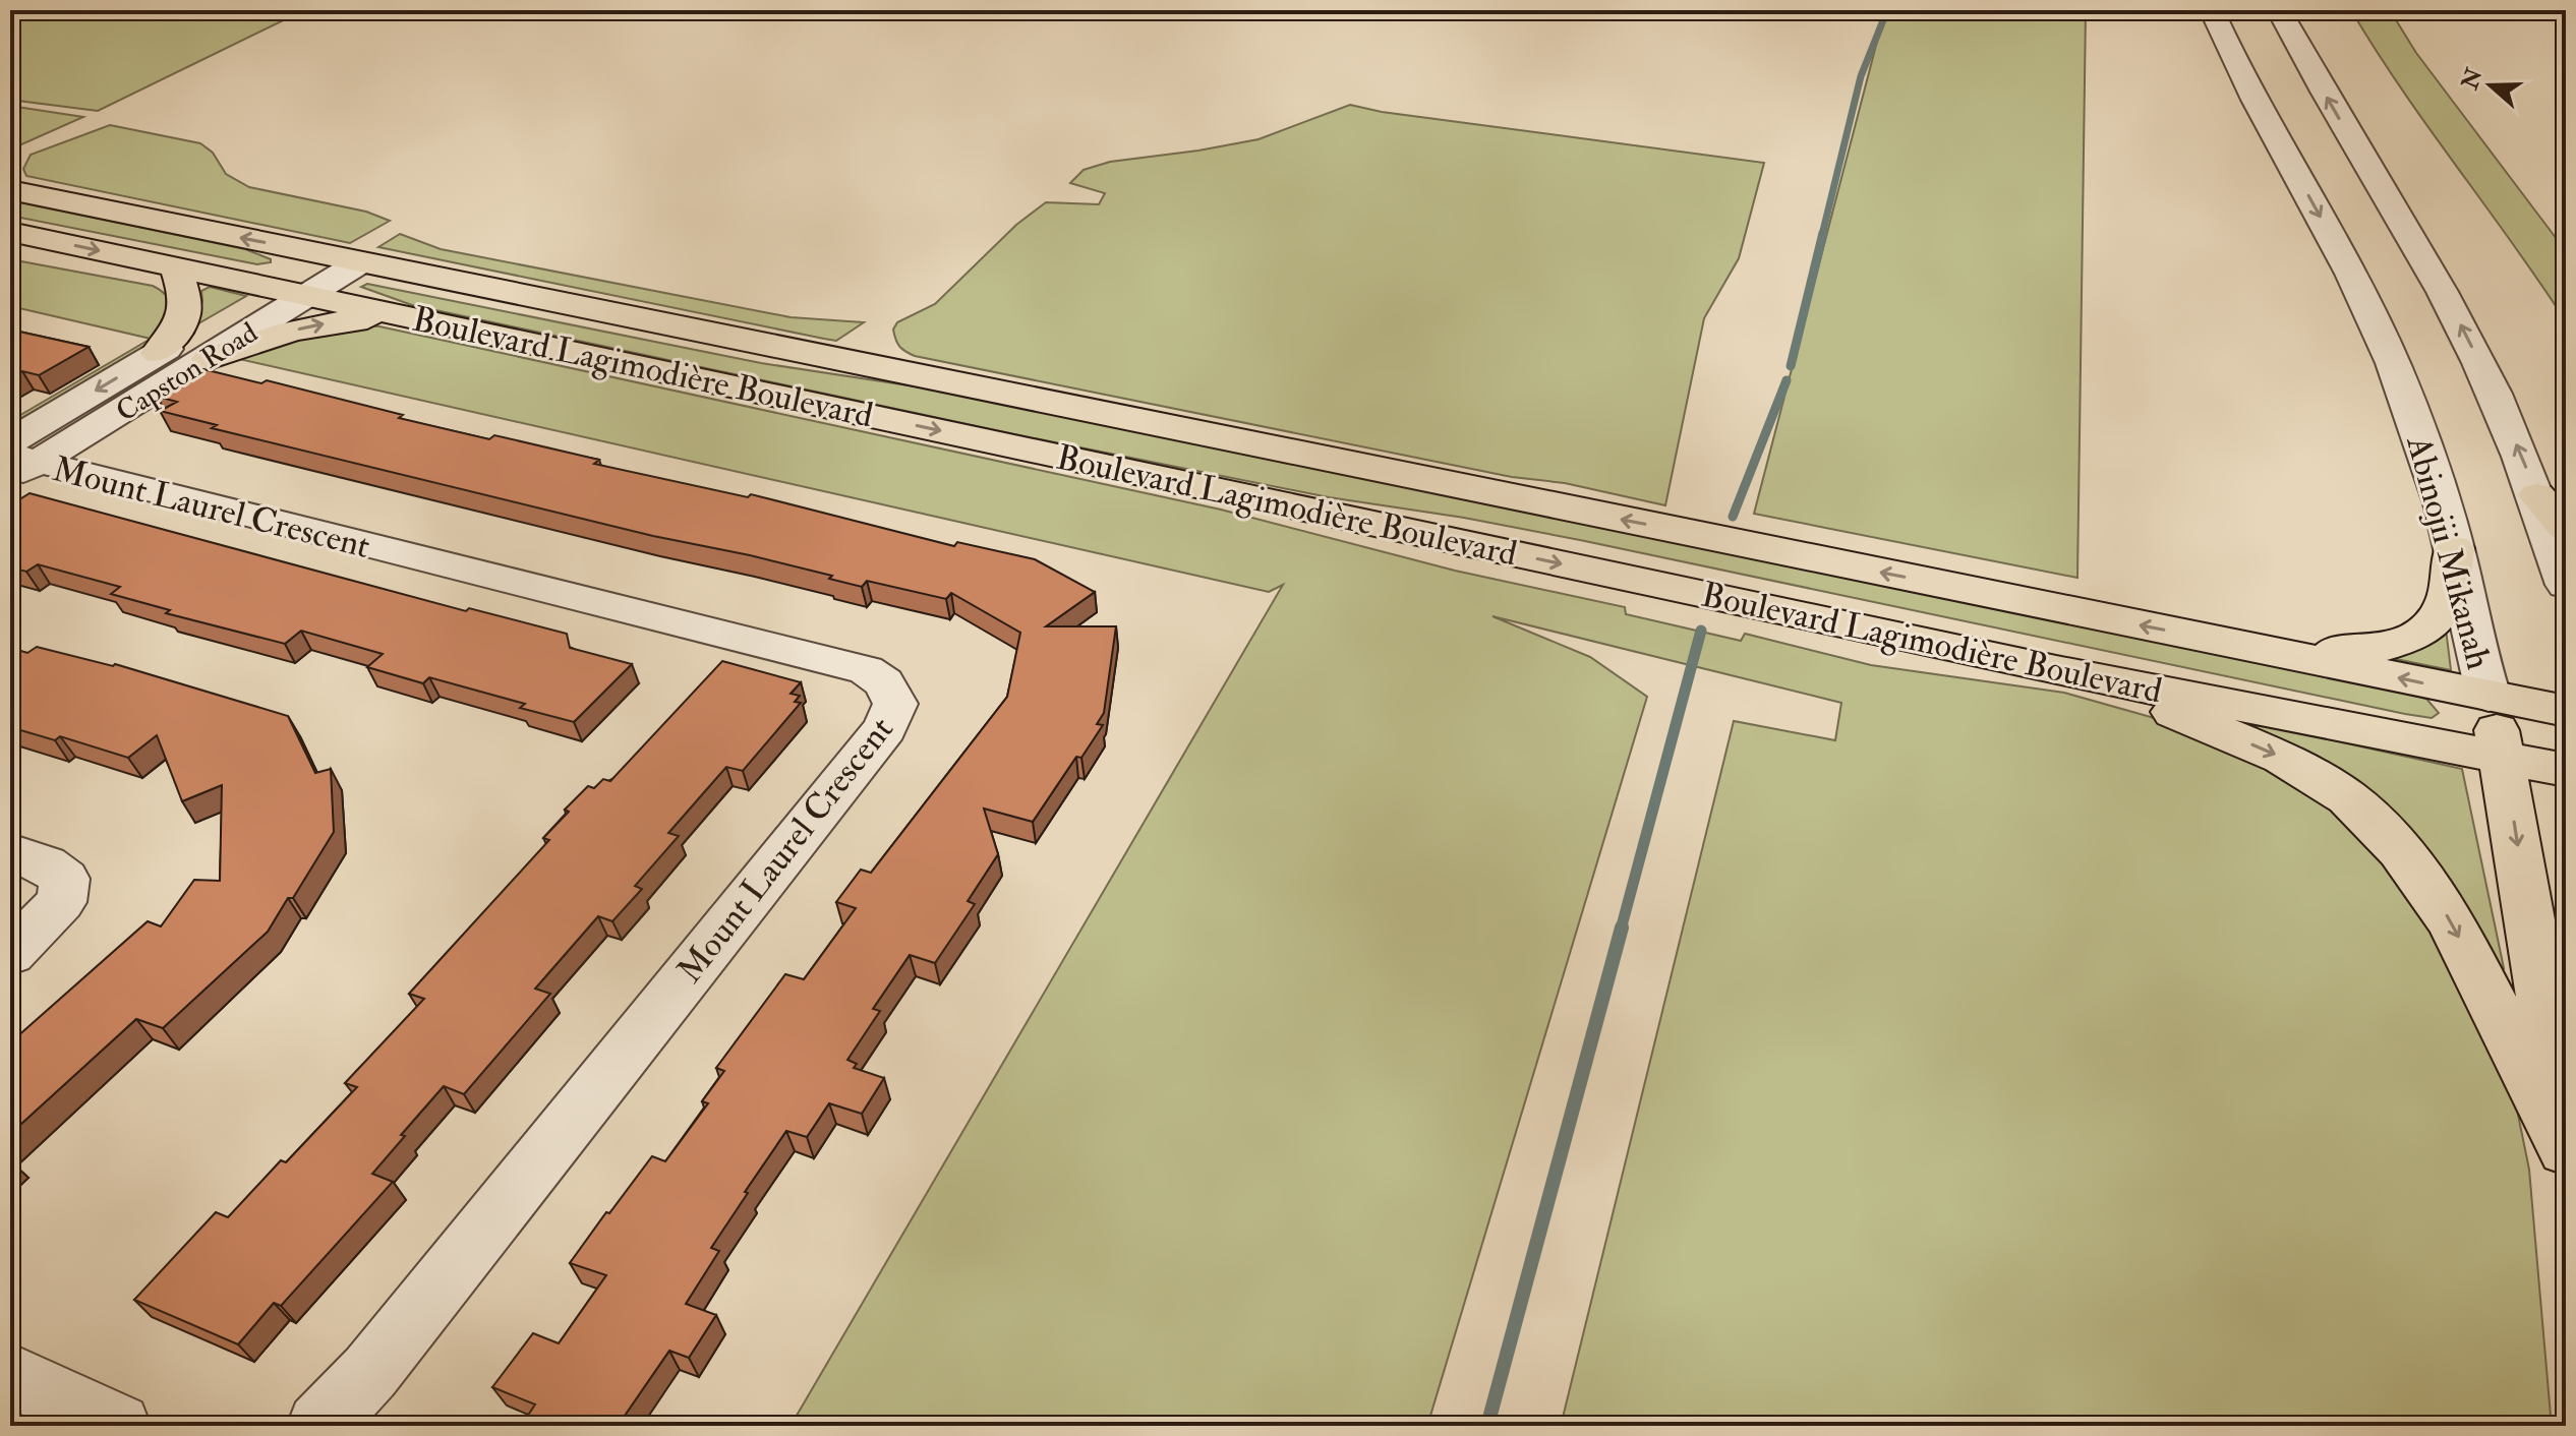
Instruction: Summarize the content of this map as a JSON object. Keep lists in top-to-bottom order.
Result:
{
  "streets": {
    "main road": ["Boulevard Lagimodière Boulevard", "Abinojii Mikanah"],
    "street": ["Capston Road", "Mount Laurel Crescent"]
  },
  "crossings": [
    ["Boulevard Lagimodière Boulevard", "Capston Road"],
    ["Boulevard Lagimodière Boulevard", "Abinojii Mikanah"],
    ["Capston Road", "Mount Laurel Crescent"]
  ],
  "north": "left"
}
